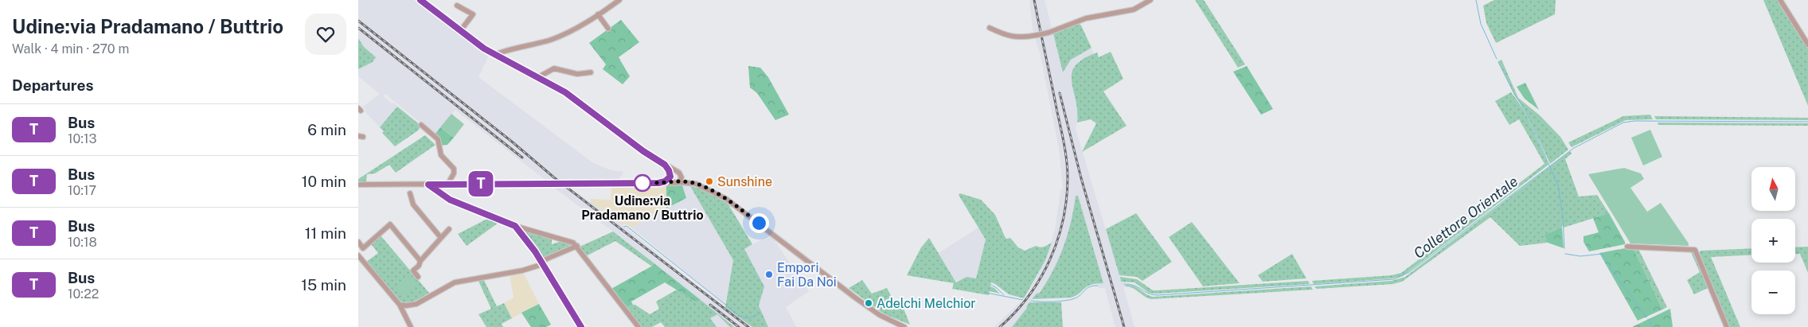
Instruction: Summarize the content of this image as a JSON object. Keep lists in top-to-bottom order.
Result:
{
  "water": ["Collettore Orientale"],
  "places": [
    "Sunshine",
    "Udine:via Pradamano / Buttrio",
    "Empori Fai Da Noi",
    "Adelchi Melchior"
  ],
  "lines": ["bus line T"],
  "north": "top",
  "page": {
    "heading": [
      ["Udine:via Pradamano / Buttrio", "Walk · 4 min · 270 m"],
      "Departures"
    ],
    "on_map": "T",
    "list": [
      {
        "mark": "T",
        "name": "Bus",
        "note": "10:13",
        "value": "6 min"
      },
      {
        "mark": "T",
        "name": "Bus",
        "note": "10:17",
        "value": "10 min"
      },
      {
        "mark": "T",
        "name": "Bus",
        "note": "10:18",
        "value": "11 min"
      },
      {
        "mark": "T",
        "name": "Bus",
        "note": "10:22",
        "value": "15 min"
      }
    ],
    "map_buttons": ["+", "−"]
  }
}
